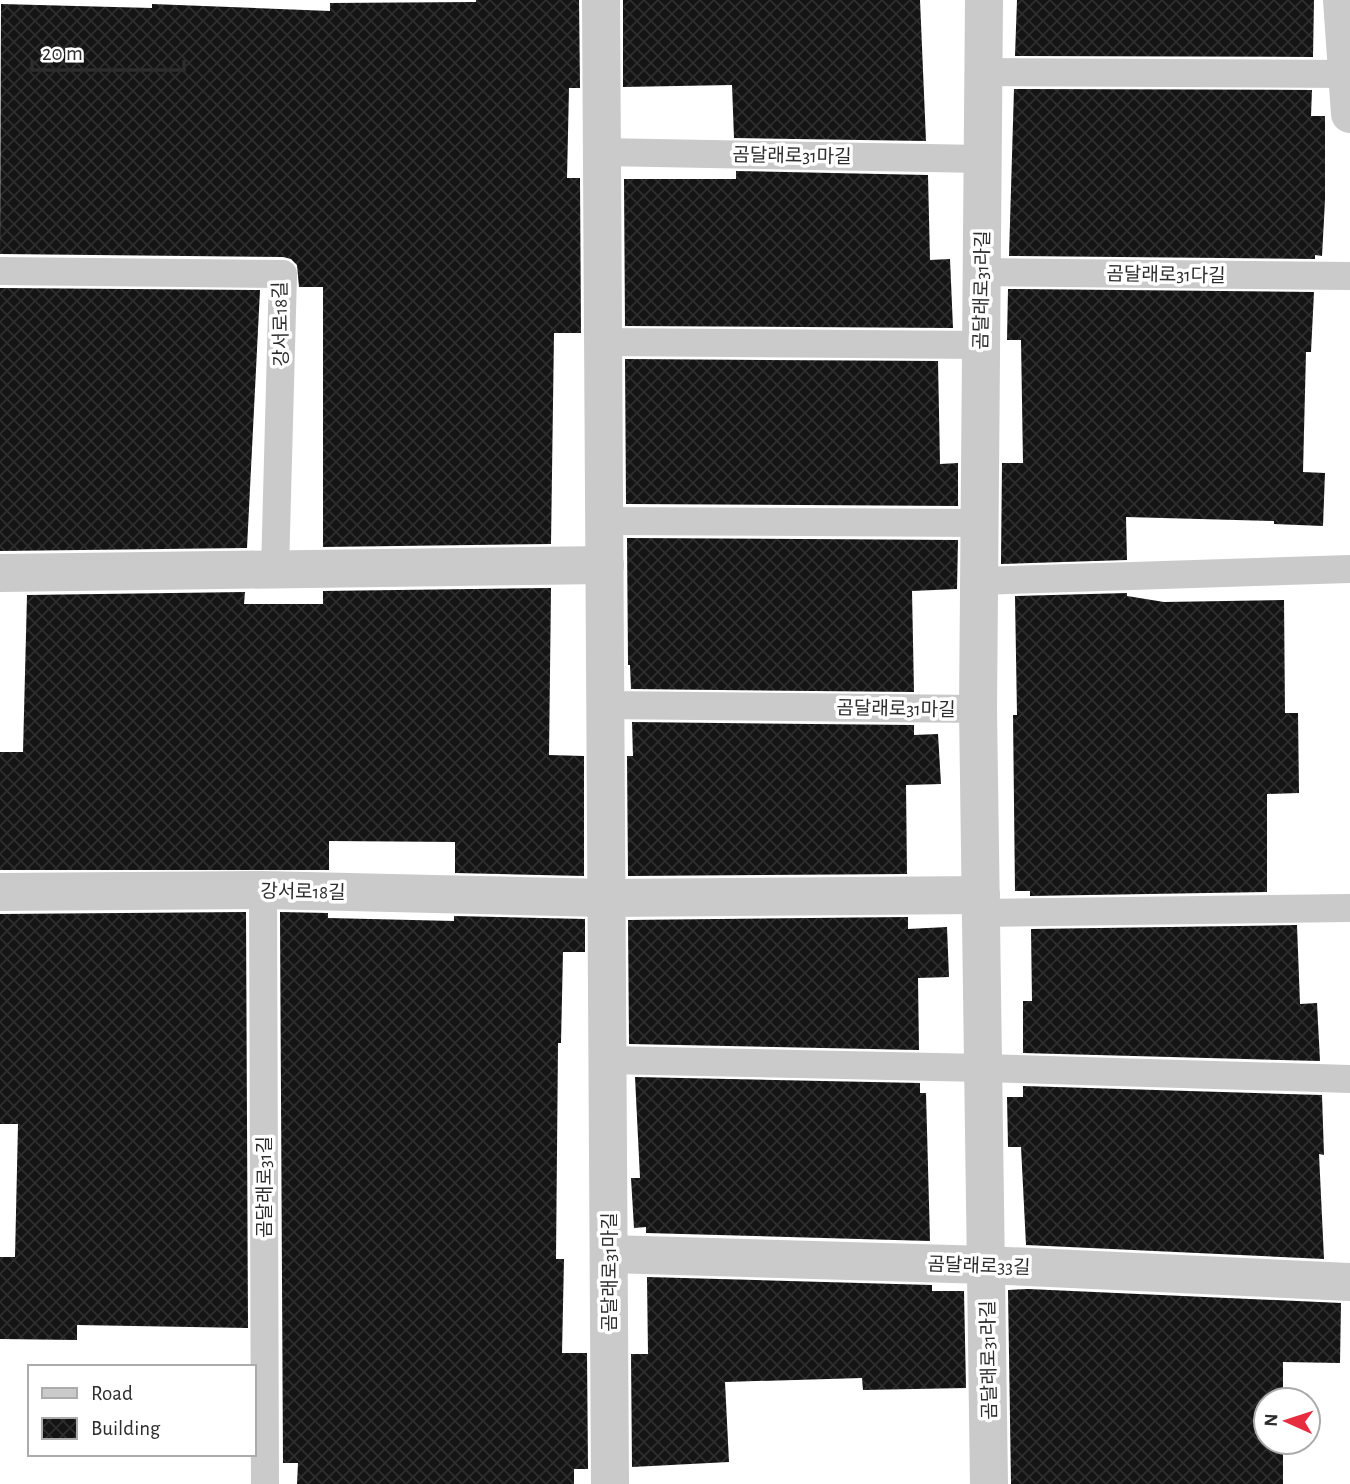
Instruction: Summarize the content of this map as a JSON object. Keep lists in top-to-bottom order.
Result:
{
  "streets": {
    "street": [
      "곰달래로31마길",
      "곰달래로31라길",
      "강서로18길",
      "곰달래로33길"
    ],
    "lane": ["곰달래로31다길", "곰달래로31길"]
  },
  "crossings": [
    ["곰달래로31마길", "곰달래로31라길"],
    ["곰달래로31마길", "강서로18길"],
    ["곰달래로31마길", "곰달래로33길"],
    ["곰달래로31다길", "곰달래로31라길"],
    ["곰달래로31라길", "곰달래로33길"],
    ["강서로18길", "곰달래로31길"]
  ],
  "legend": ["Road", "Building"],
  "scale_bar": "20 m",
  "north": "left"
}
